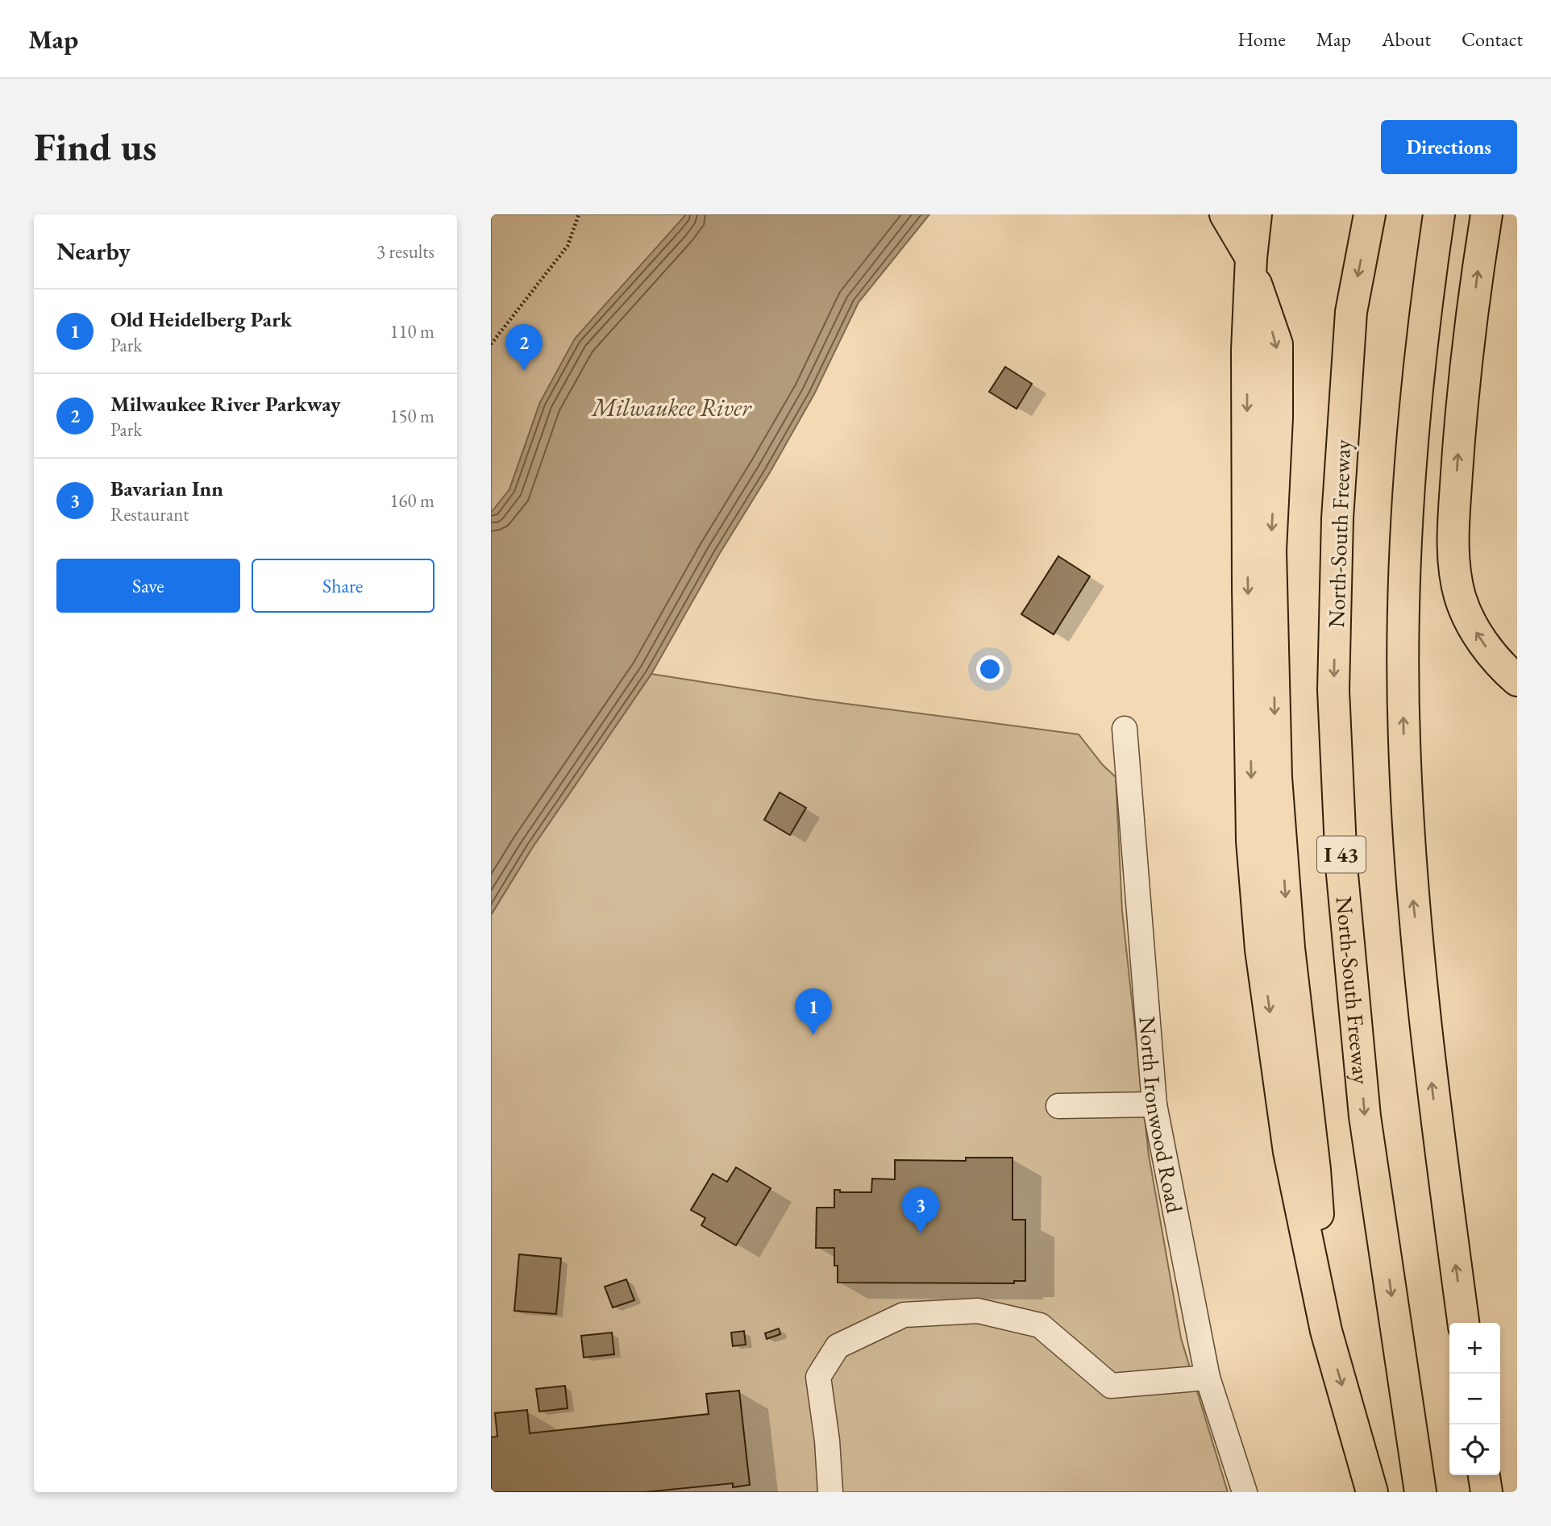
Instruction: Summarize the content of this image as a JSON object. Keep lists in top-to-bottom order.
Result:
{
  "streets": {
    "highway": ["North-South Freeway", "I 43"],
    "street": ["North Ironwood Road"]
  },
  "water": ["Milwaukee River"],
  "page": {
    "header": "Map",
    "nav": [
      "Home",
      "Map",
      "About",
      "Contact"
    ],
    "buttons": [
      "Directions",
      ["Save", "Share"]
    ],
    "title": "Find us",
    "heading": ["Nearby", "3 results"],
    "list": [
      {
        "mark": "1",
        "name": "Old Heidelberg Park",
        "note": "Park",
        "value": "110 m"
      },
      {
        "mark": "2",
        "name": "Milwaukee River Parkway",
        "note": "Park",
        "value": "150 m"
      },
      {
        "mark": "3",
        "name": "Bavarian Inn",
        "note": "Restaurant",
        "value": "160 m"
      }
    ],
    "pins": ["2", "1", "3"],
    "map_buttons": ["+", "−"]
  }
}
